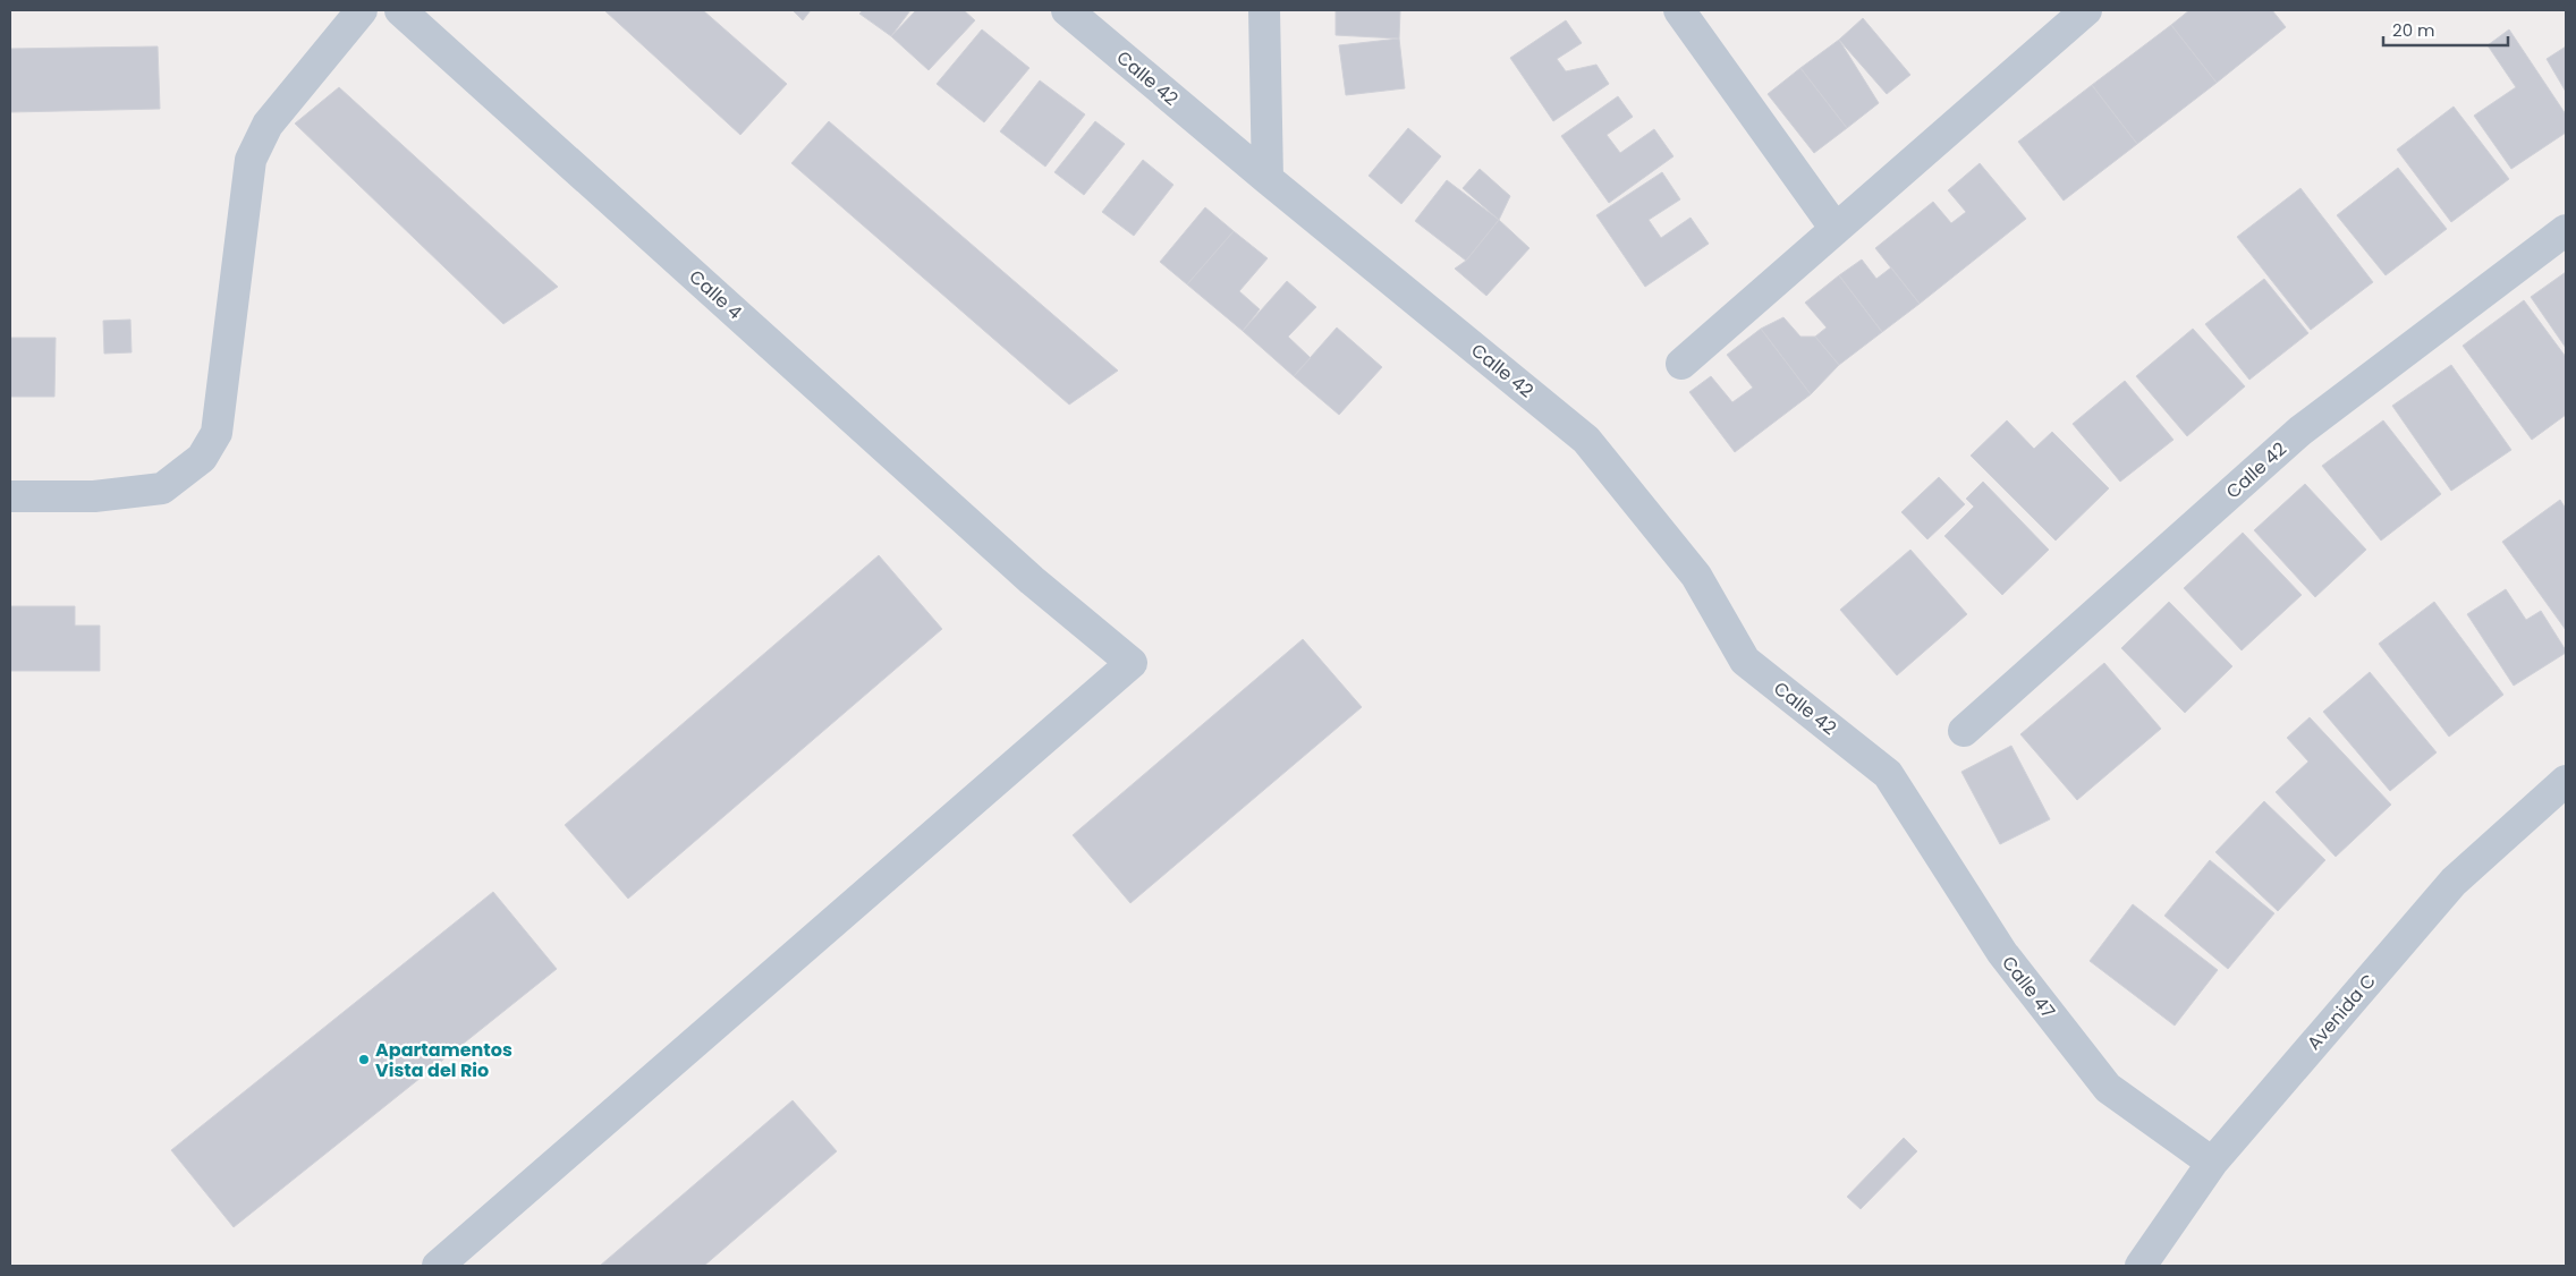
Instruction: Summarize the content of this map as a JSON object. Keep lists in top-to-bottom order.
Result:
{
  "streets": {
    "street": [
      "Calle 42",
      "Calle 4",
      "Calle 47",
      "Avenida C"
    ]
  },
  "crossings": [
    ["Calle 42", "Calle 47"],
    ["Calle 47", "Avenida C"]
  ],
  "places": ["Apartamentos Vista del Rio"],
  "scale_bar": "20 m"
}
